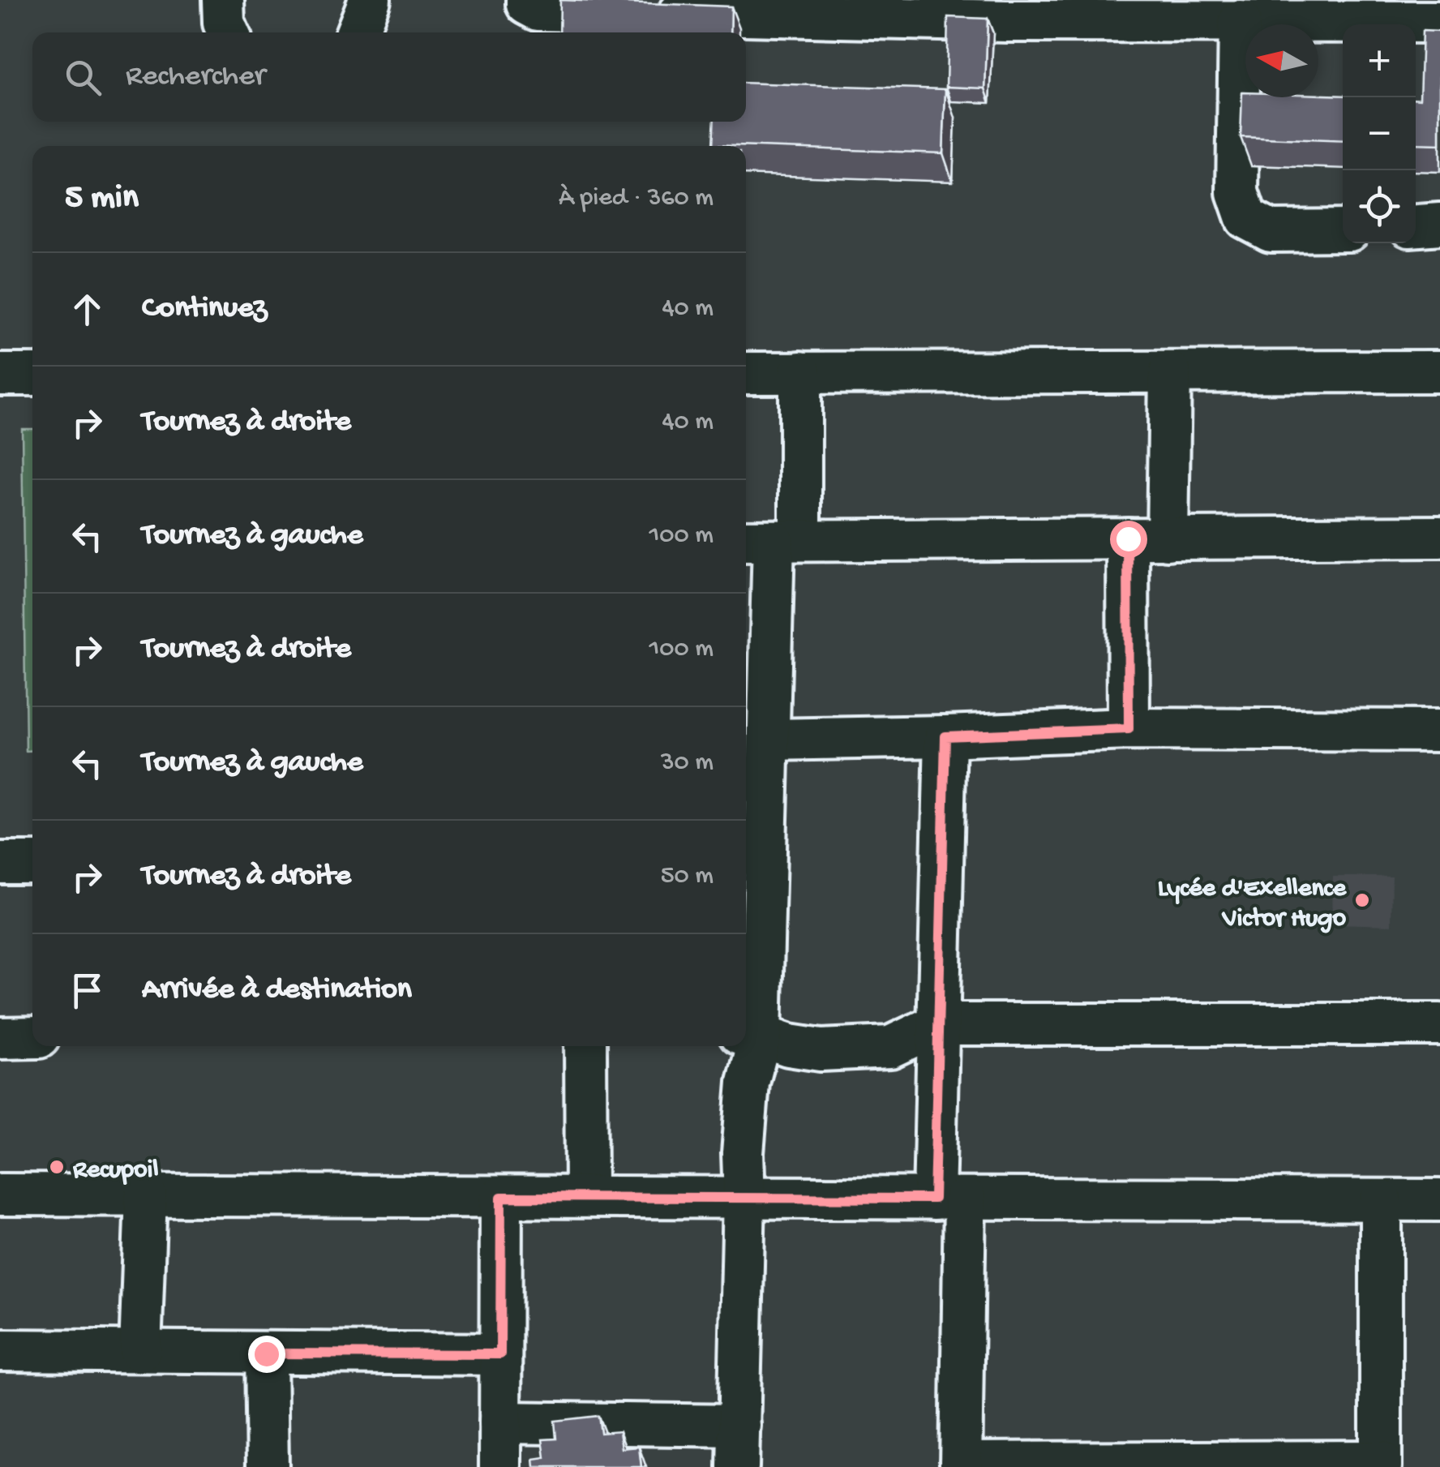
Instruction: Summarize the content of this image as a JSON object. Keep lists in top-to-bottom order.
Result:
{
  "places": ["Lycée d'Exellence Victor Hugo", "Recupoil"],
  "north": "left",
  "page": {
    "map_buttons": ["+", "−"],
    "search": "Rechercher",
    "heading": ["5 min", "À pied · 360 m"],
    "list": [
      ["Continuez", "40 m"],
      ["Tournez à droite", "40 m"],
      ["Tournez à gauche", "100 m"],
      ["Tournez à droite", "100 m"],
      ["Tournez à gauche", "30 m"],
      ["Tournez à droite", "50 m"],
      "Arrivée à destination"
    ]
  }
}
